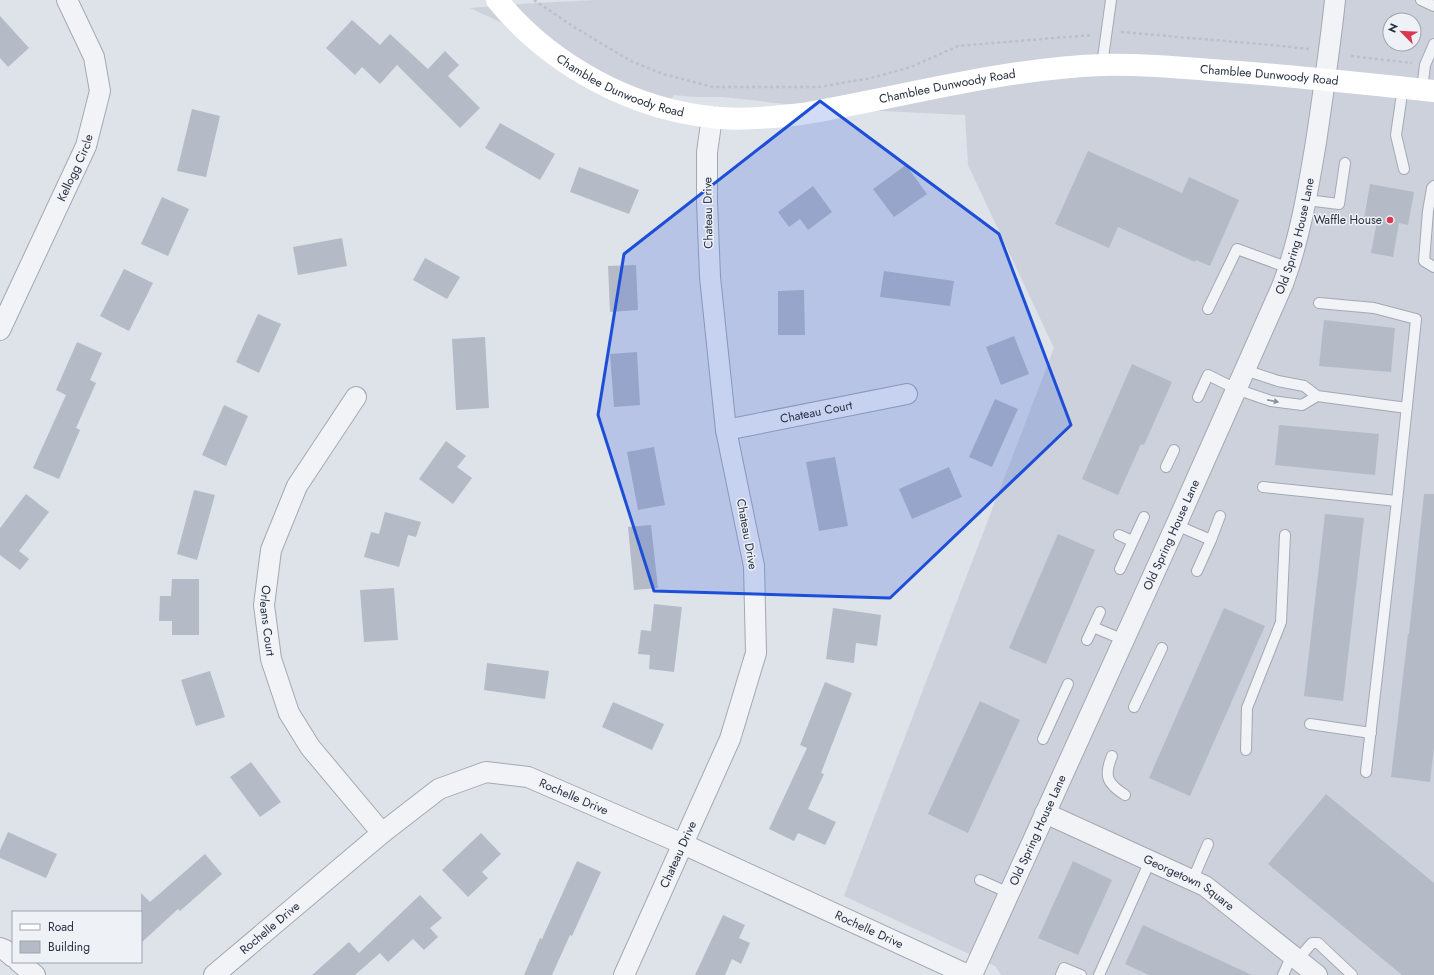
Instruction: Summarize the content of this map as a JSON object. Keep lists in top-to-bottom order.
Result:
{
  "streets": {
    "street": [
      "Chamblee Dunwoody Road",
      "Kellogg Circle",
      "Chateau Drive",
      "Old Spring House Lane",
      "Chateau Court",
      "Orleans Court",
      "Rochelle Drive",
      "Georgetown Square"
    ]
  },
  "crossings": [
    ["Chamblee Dunwoody Road", "Chateau Drive"],
    ["Chamblee Dunwoody Road", "Old Spring House Lane"],
    ["Chateau Drive", "Chateau Court"],
    ["Chateau Drive", "Rochelle Drive"],
    ["Old Spring House Lane", "Georgetown Square"],
    ["Orleans Court", "Rochelle Drive"]
  ],
  "places": ["Waffle House"],
  "legend": ["Road", "Building"],
  "north": "top left"
}
